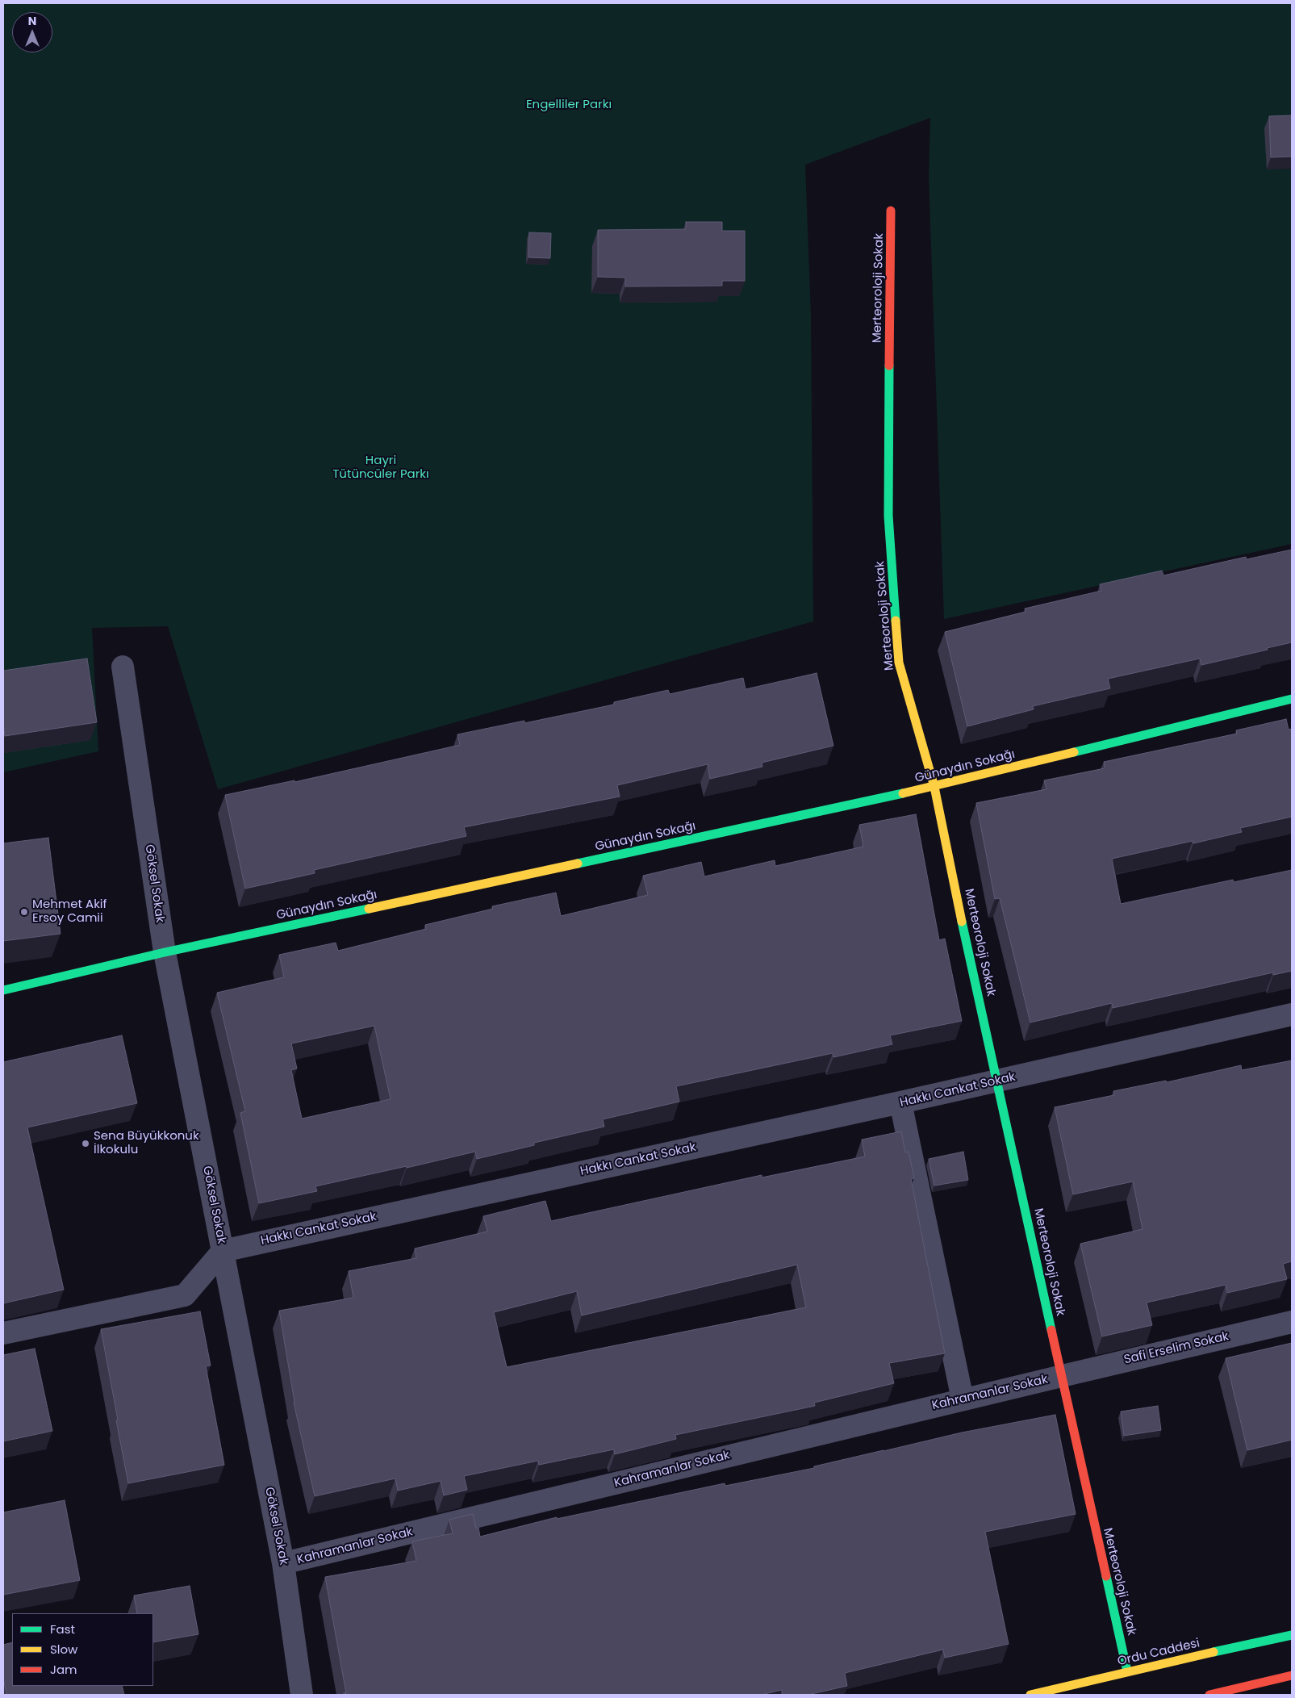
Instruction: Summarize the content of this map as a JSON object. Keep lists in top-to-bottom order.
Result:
{
  "streets": {
    "street": [
      "Merteoroloji Sokak",
      "Günaydın Sokağı",
      "Göksel Sokak",
      "Hakkı Cankat Sokak",
      "Safi Erselim Sokak",
      "Kahramanlar Sokak",
      "Ordu Caddesi"
    ]
  },
  "crossings": [
    ["Merteoroloji Sokak", "Günaydın Sokağı"],
    ["Merteoroloji Sokak", "Hakkı Cankat Sokak"],
    ["Merteoroloji Sokak", "Safi Erselim Sokak"],
    ["Merteoroloji Sokak", "Kahramanlar Sokak"],
    ["Merteoroloji Sokak", "Ordu Caddesi"],
    ["Günaydın Sokağı", "Göksel Sokak"],
    ["Göksel Sokak", "Hakkı Cankat Sokak"],
    ["Göksel Sokak", "Kahramanlar Sokak"],
    ["Safi Erselim Sokak", "Kahramanlar Sokak"]
  ],
  "parks": ["Engelliler Parkı", "Hayri Tütüncüler Parkı"],
  "places": ["Mehmet Akif Ersoy Camii", "Sena Büyükkonuk İlkokulu"],
  "legend": ["Fast", "Slow", "Jam"],
  "north": "top"
}
